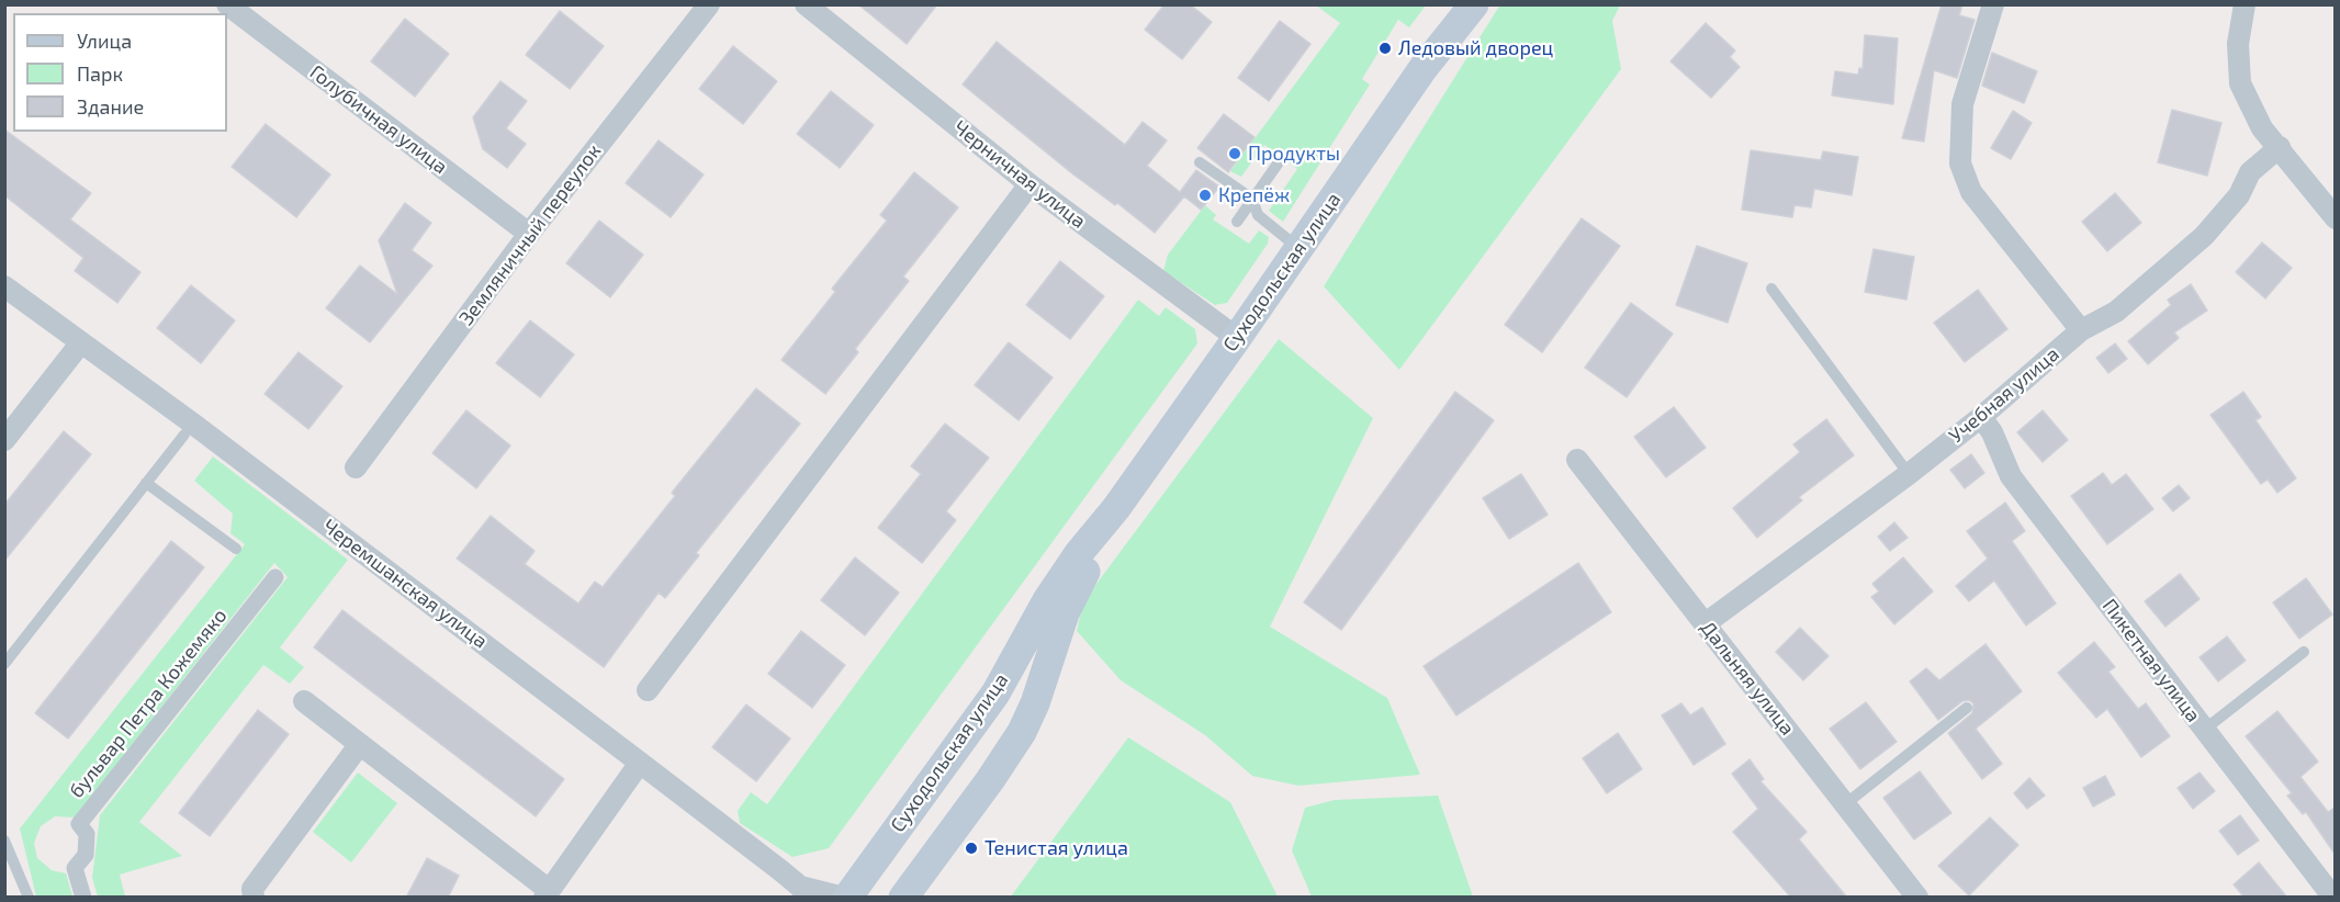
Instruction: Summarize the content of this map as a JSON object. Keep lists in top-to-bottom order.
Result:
{
  "streets": {
    "main road": ["Суходольская улица"],
    "street": [
      "Голубичная улица",
      "Черничная улица",
      "Земляничный переулок",
      "Учебная улица",
      "Черемшанская улица",
      "Пикетная улица",
      "Дальняя улица",
      "бульвар Петра Кожемяко"
    ]
  },
  "crossings": [
    ["Голубичная улица", "Земляничный переулок"],
    ["Черничная улица", "Суходольская улица"],
    ["Суходольская улица", "Черемшанская улица"],
    ["Учебная улица", "Пикетная улица"],
    ["Учебная улица", "Дальняя улица"]
  ],
  "places": [
    "Ледовый дворец",
    "Продукты",
    "Крепёж",
    "Тенистая улица"
  ],
  "legend": ["Улица", "Парк", "Здание"]
}
